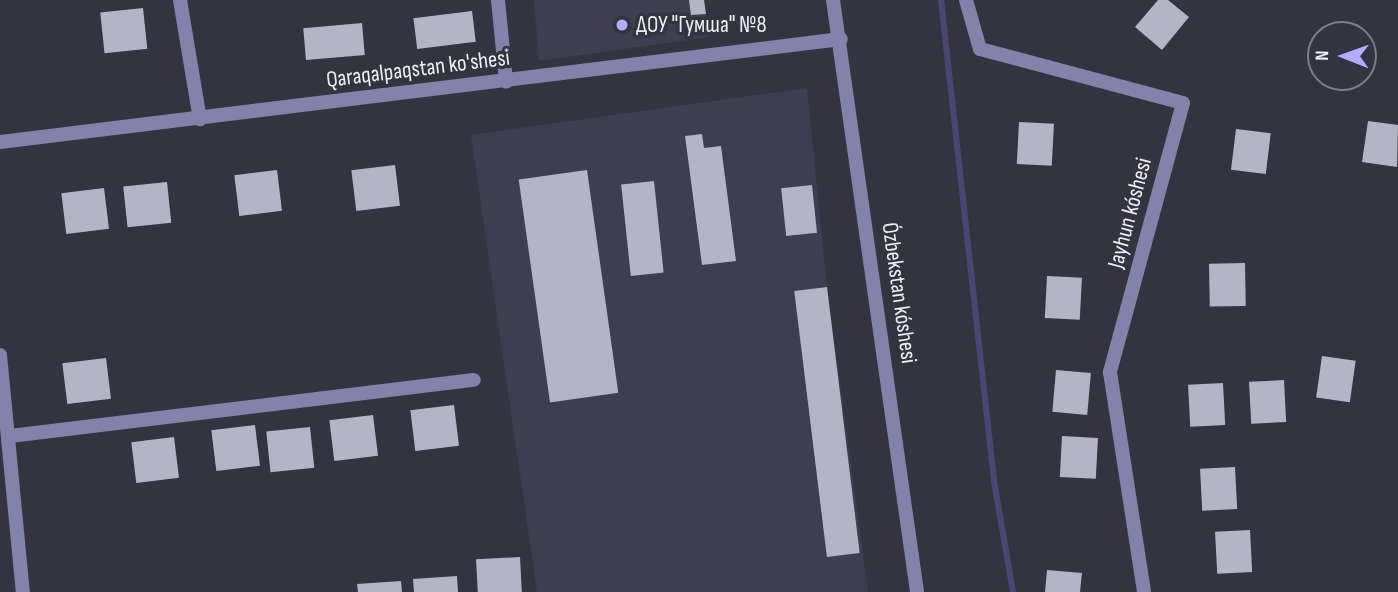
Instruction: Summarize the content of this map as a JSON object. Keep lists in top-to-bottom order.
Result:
{
  "streets": {
    "street": ["Qaraqalpaqstan ko'shesi", "Jayhun kóshesi", "Ózbekstan kóshesi"]
  },
  "crossings": [
    ["Qaraqalpaqstan ko'shesi", "Ózbekstan kóshesi"]
  ],
  "places": ["ДОУ \"Гумша\" №8"],
  "north": "left"
}
